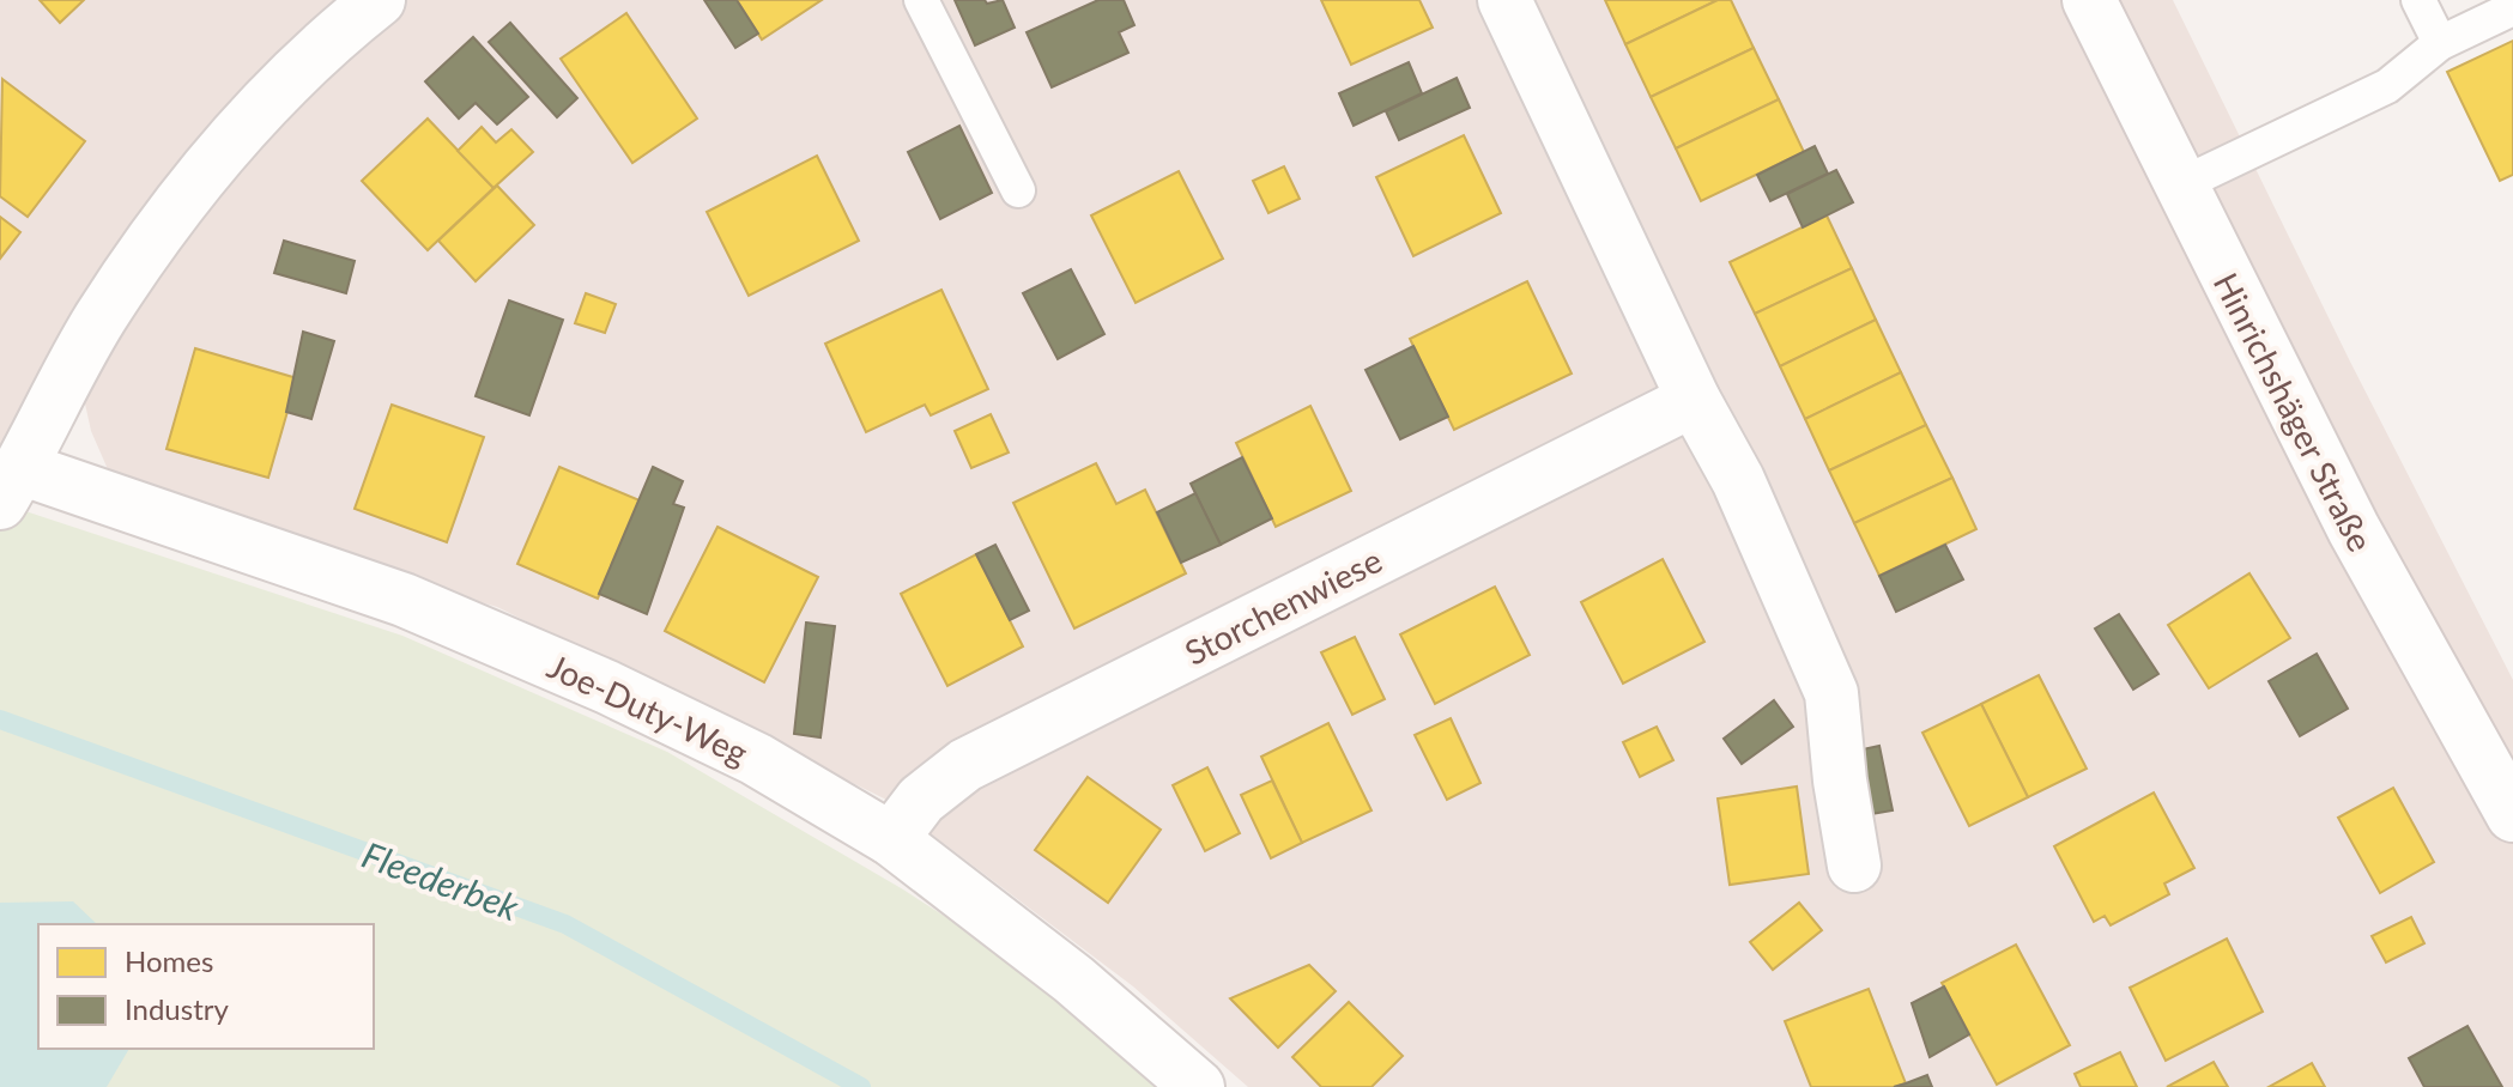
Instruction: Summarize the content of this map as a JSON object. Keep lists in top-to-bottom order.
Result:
{
  "streets": {
    "street": ["Hinrichshäger Straße", "Storchenwiese", "Joe-Duty-Weg"]
  },
  "crossings": [
    ["Storchenwiese", "Joe-Duty-Weg"]
  ],
  "water": ["Fleederbek"],
  "legend": ["Homes", "Industry"]
}
